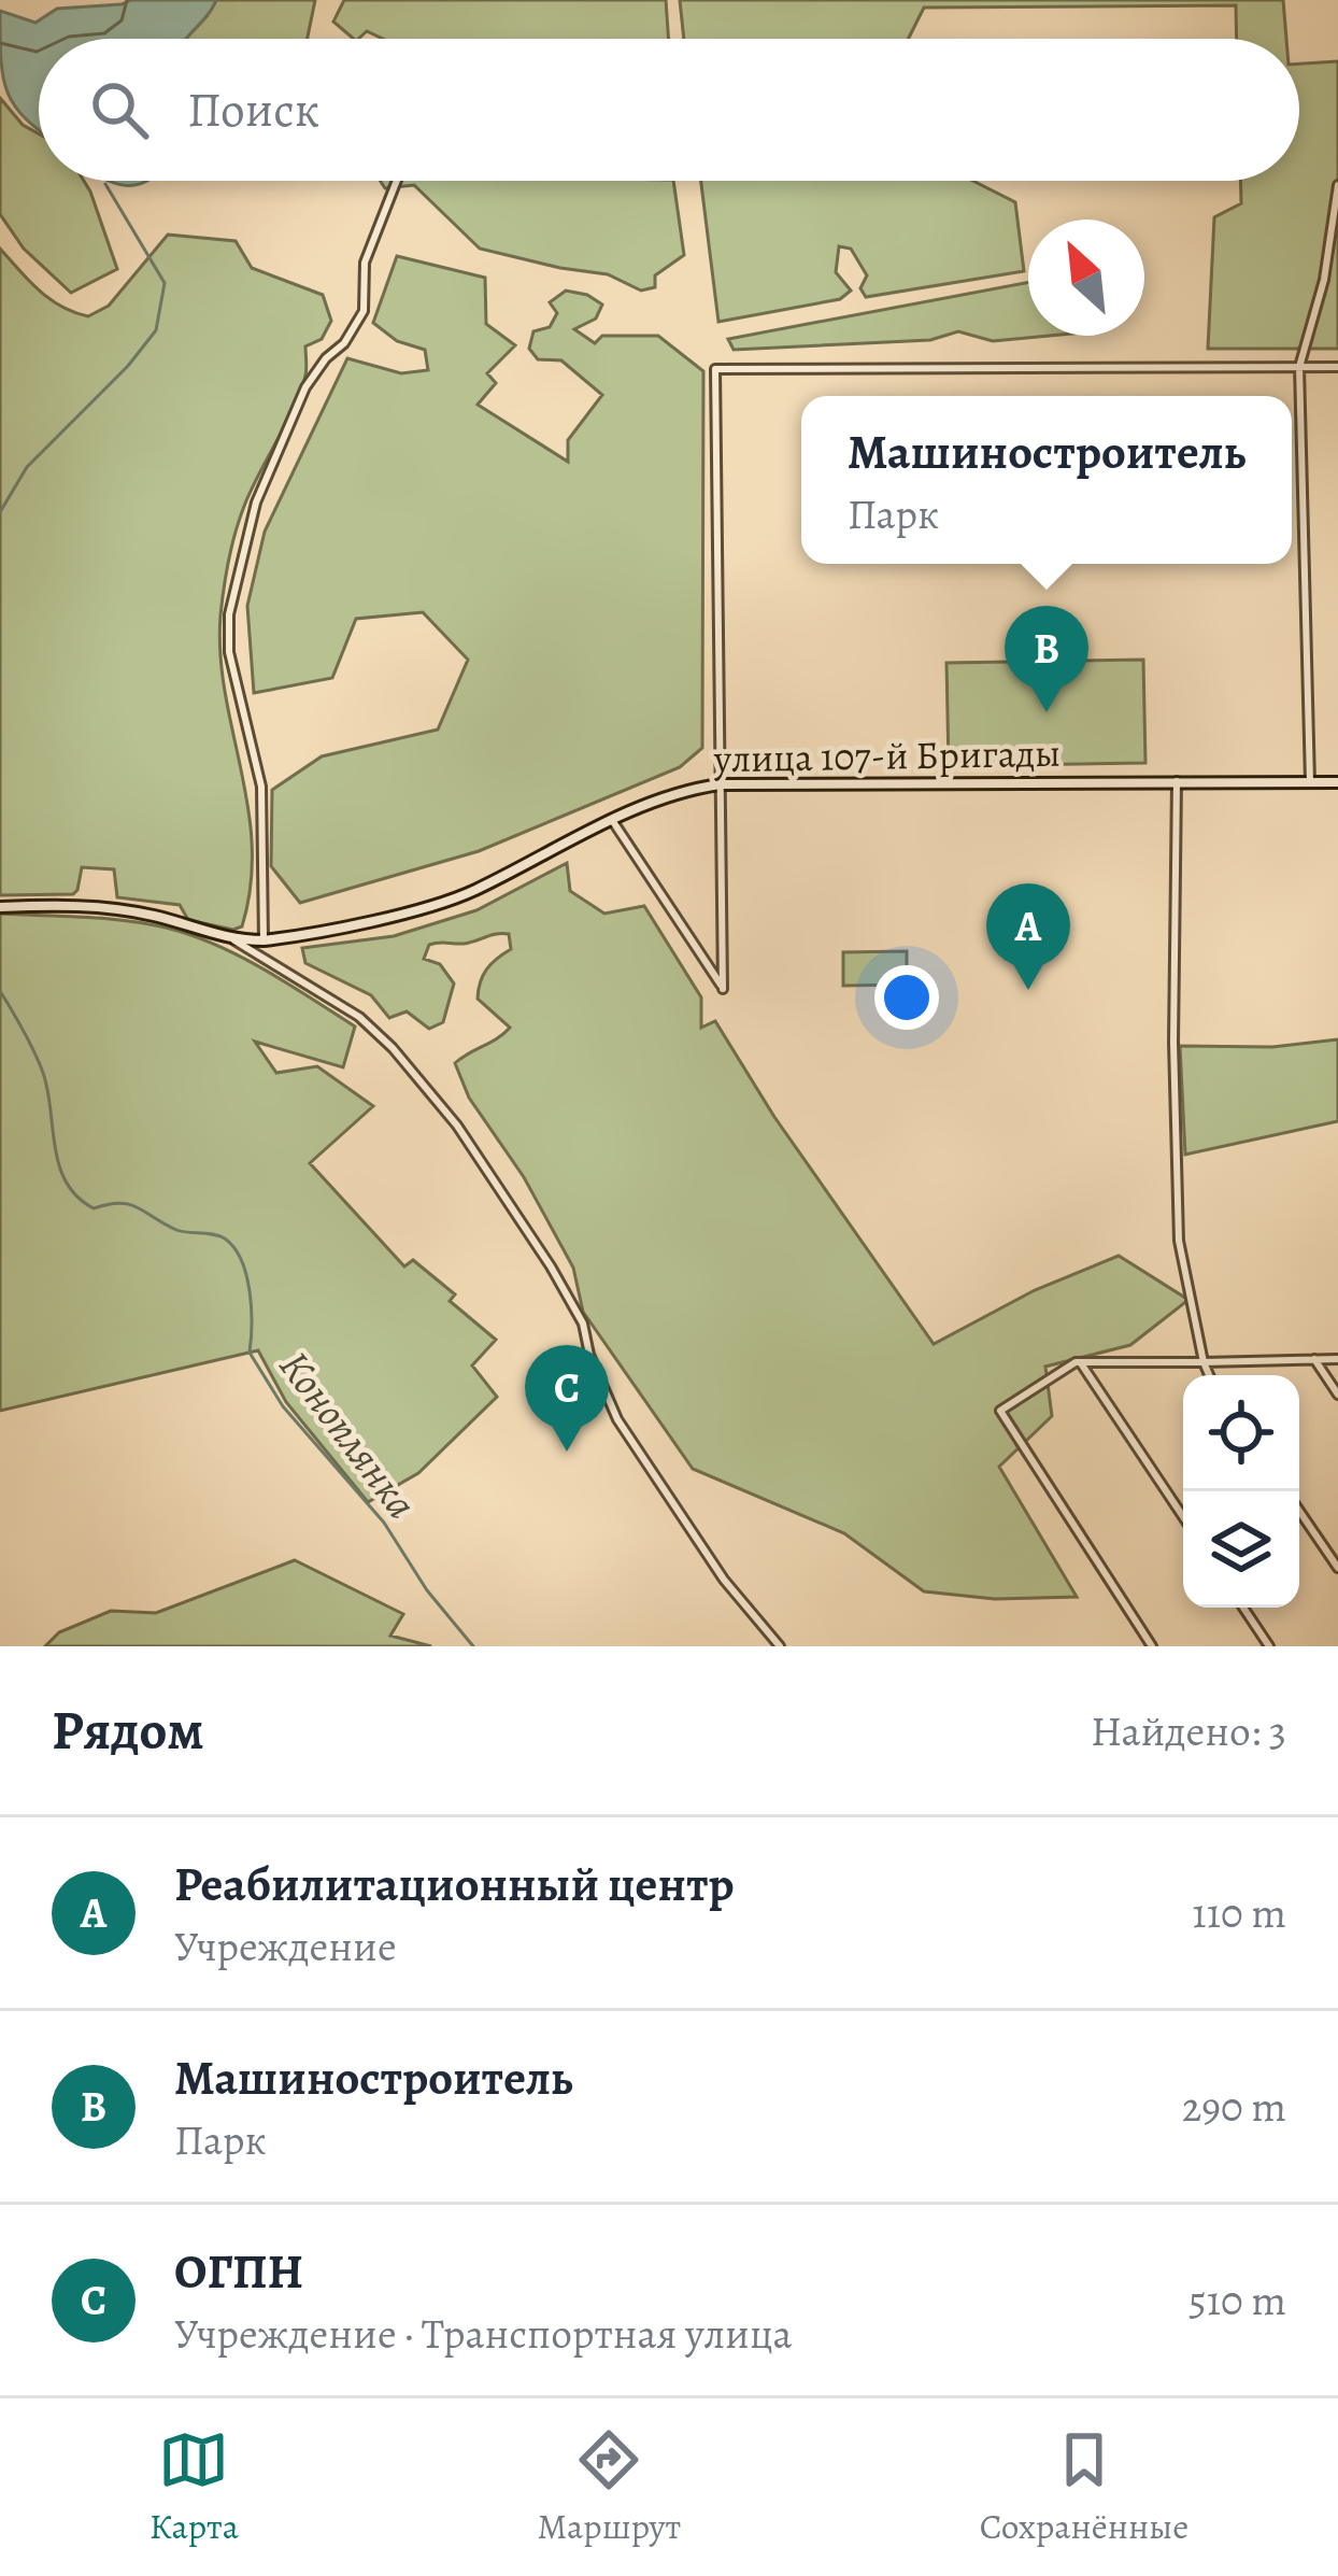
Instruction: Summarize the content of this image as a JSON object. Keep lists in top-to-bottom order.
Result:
{
  "streets": {
    "main road": ["улица 107-й Бригады"]
  },
  "water": ["Коноплянка"],
  "north": "top left",
  "page": {
    "search": "Поиск",
    "popup": ["Машиностроитель", "Парк"],
    "pins": ["B", "A", "C"],
    "heading": ["Рядом", "Найдено: 3"],
    "list": [
      {
        "mark": "A",
        "name": "Реабилитационный центр",
        "note": "Учреждение",
        "value": "110 m"
      },
      {
        "mark": "B",
        "name": "Машиностроитель",
        "note": "Парк",
        "value": "290 m"
      },
      {
        "mark": "C",
        "name": "ОГПН",
        "note": "Учреждение · Транспортная улица",
        "value": "510 m"
      }
    ],
    "nav": ["Карта", "Маршрут", "Сохранённые"]
  }
}
